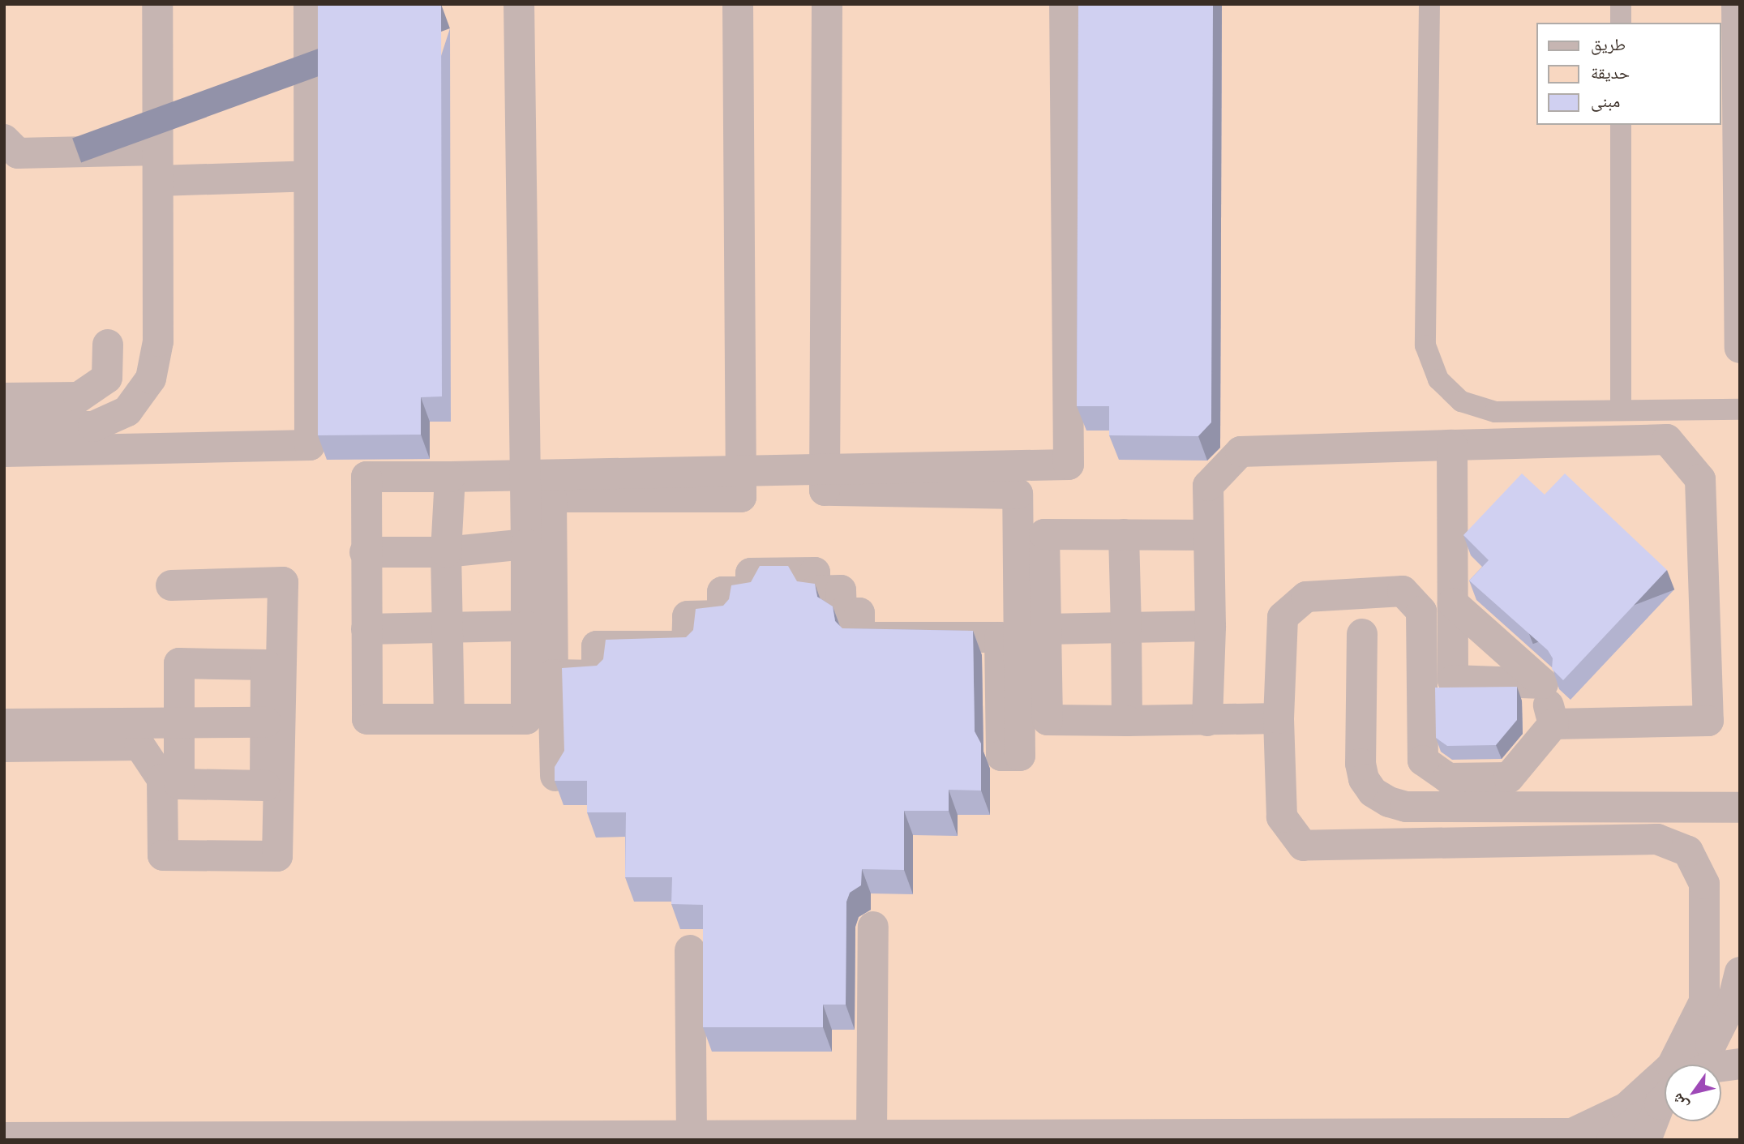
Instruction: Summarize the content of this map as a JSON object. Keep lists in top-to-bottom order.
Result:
{
  "legend": ["طريق", "حديقة", "مبنى"],
  "north": "bottom left"
}
